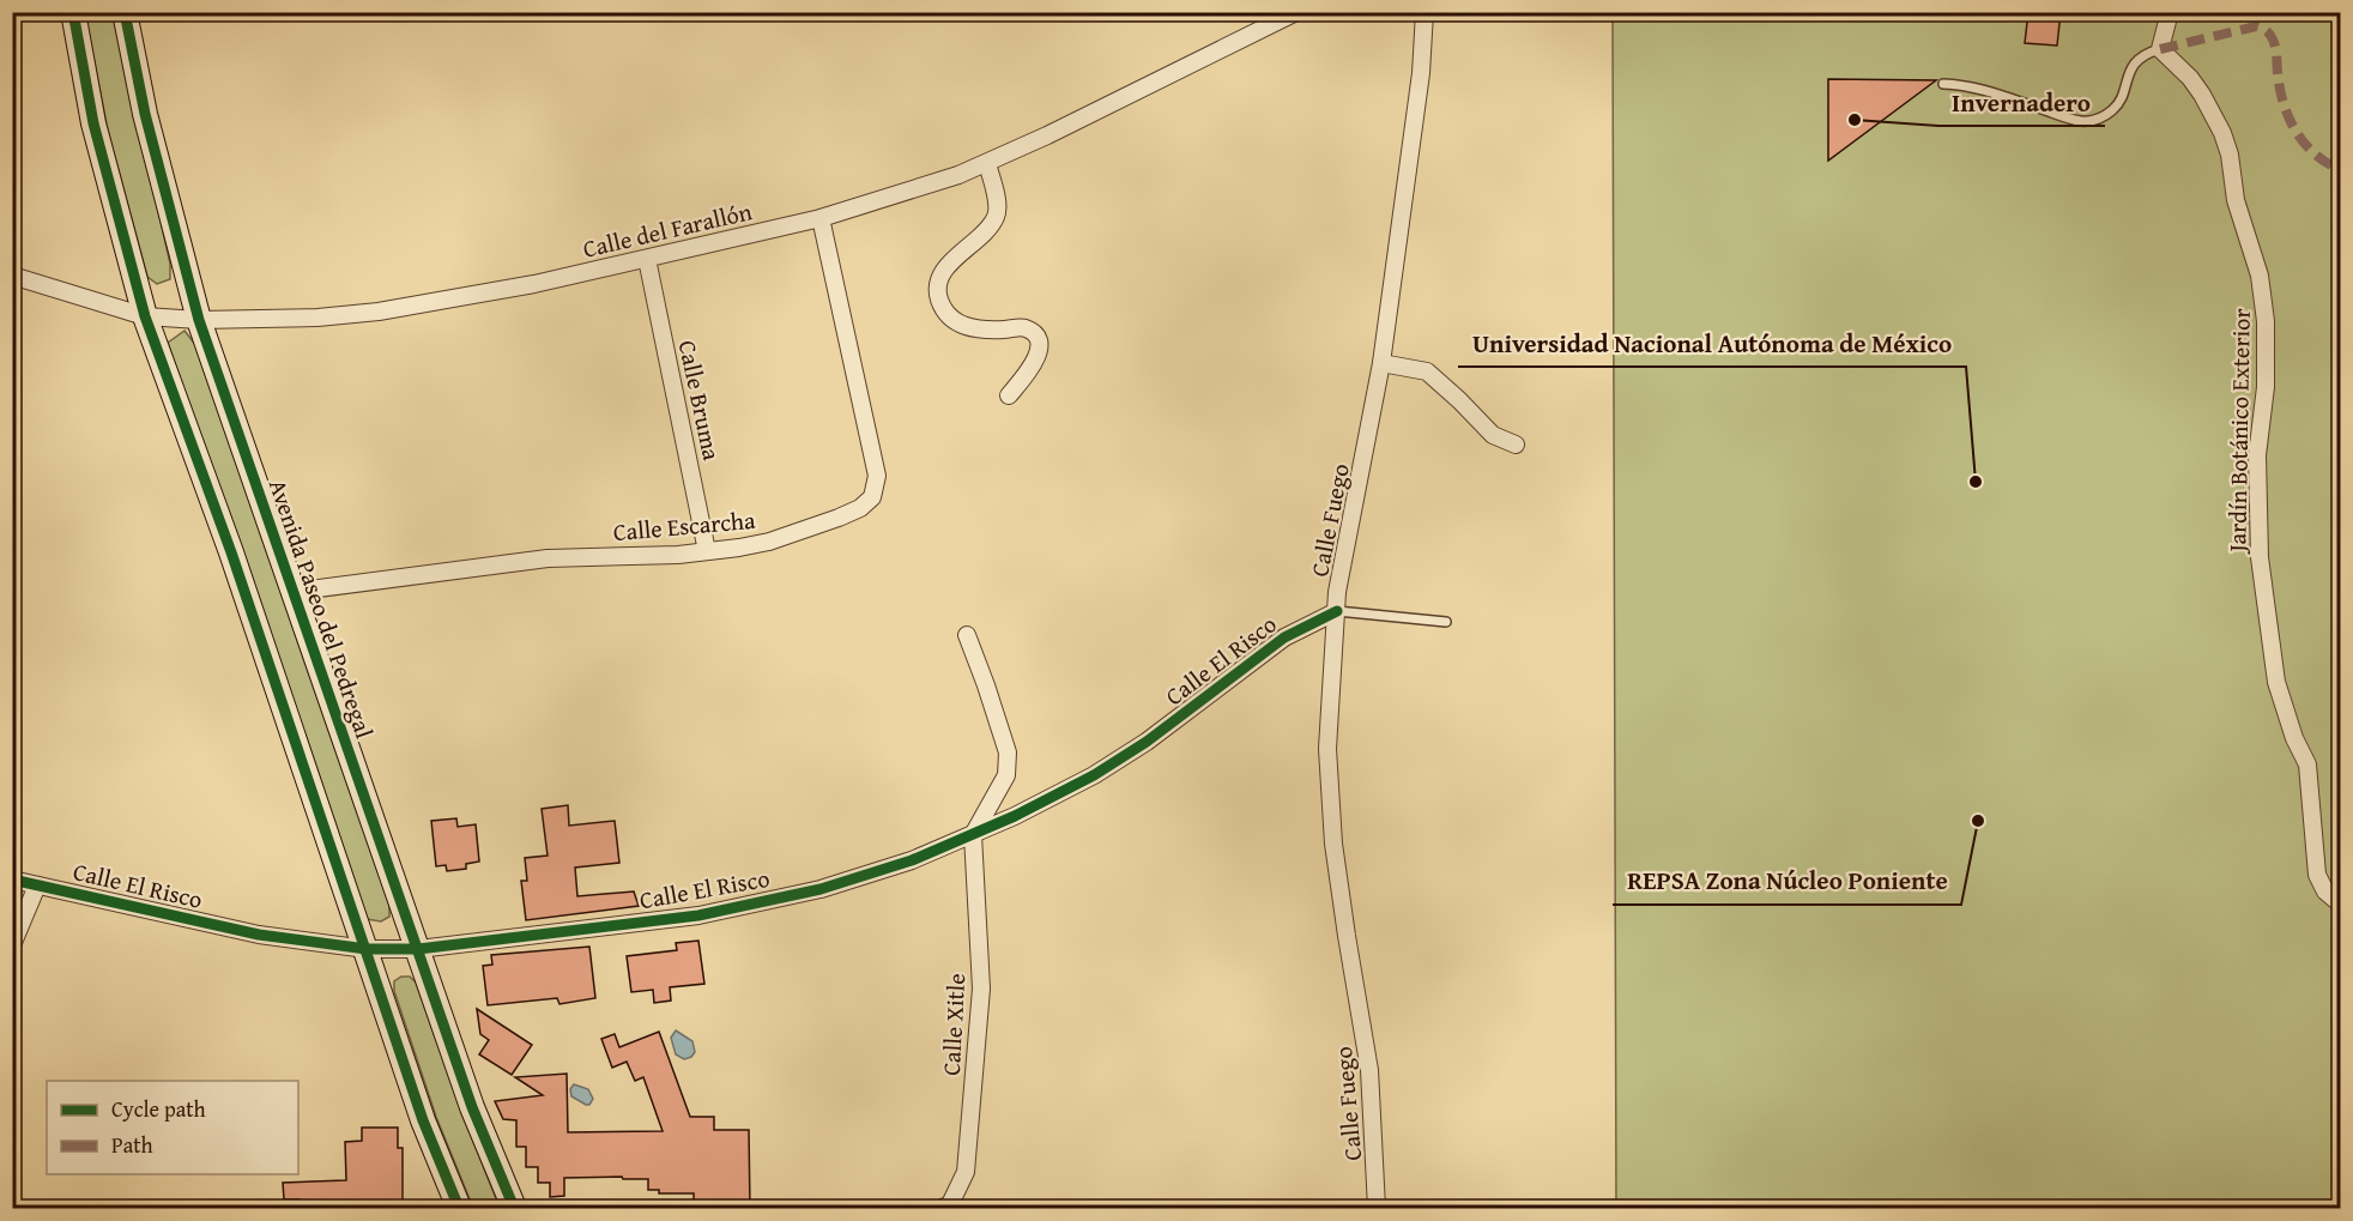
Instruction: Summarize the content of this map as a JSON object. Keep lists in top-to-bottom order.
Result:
{
  "streets": {
    "main road": ["Avenida Paseo del Pedregal"],
    "street": [
      "Calle del Farallón",
      "Calle Bruma",
      "Jardín Botánico Exterior",
      "Calle Fuego",
      "Calle Escarcha",
      "Calle El Risco",
      "Calle Xitle"
    ]
  },
  "crossings": [
    ["Calle del Farallón", "Calle Bruma"],
    ["Calle del Farallón", "Calle Escarcha"],
    ["Calle del Farallón", "Avenida Paseo del Pedregal"],
    ["Calle Bruma", "Calle Escarcha"],
    ["Calle Fuego", "Calle El Risco"],
    ["Calle Escarcha", "Avenida Paseo del Pedregal"],
    ["Avenida Paseo del Pedregal", "Calle El Risco"],
    ["Calle El Risco", "Calle Xitle"]
  ],
  "places": ["Invernadero", "Universidad Nacional Autónoma de México", "REPSA Zona Núcleo Poniente"],
  "legend": ["Cycle path", "Path"]
}
